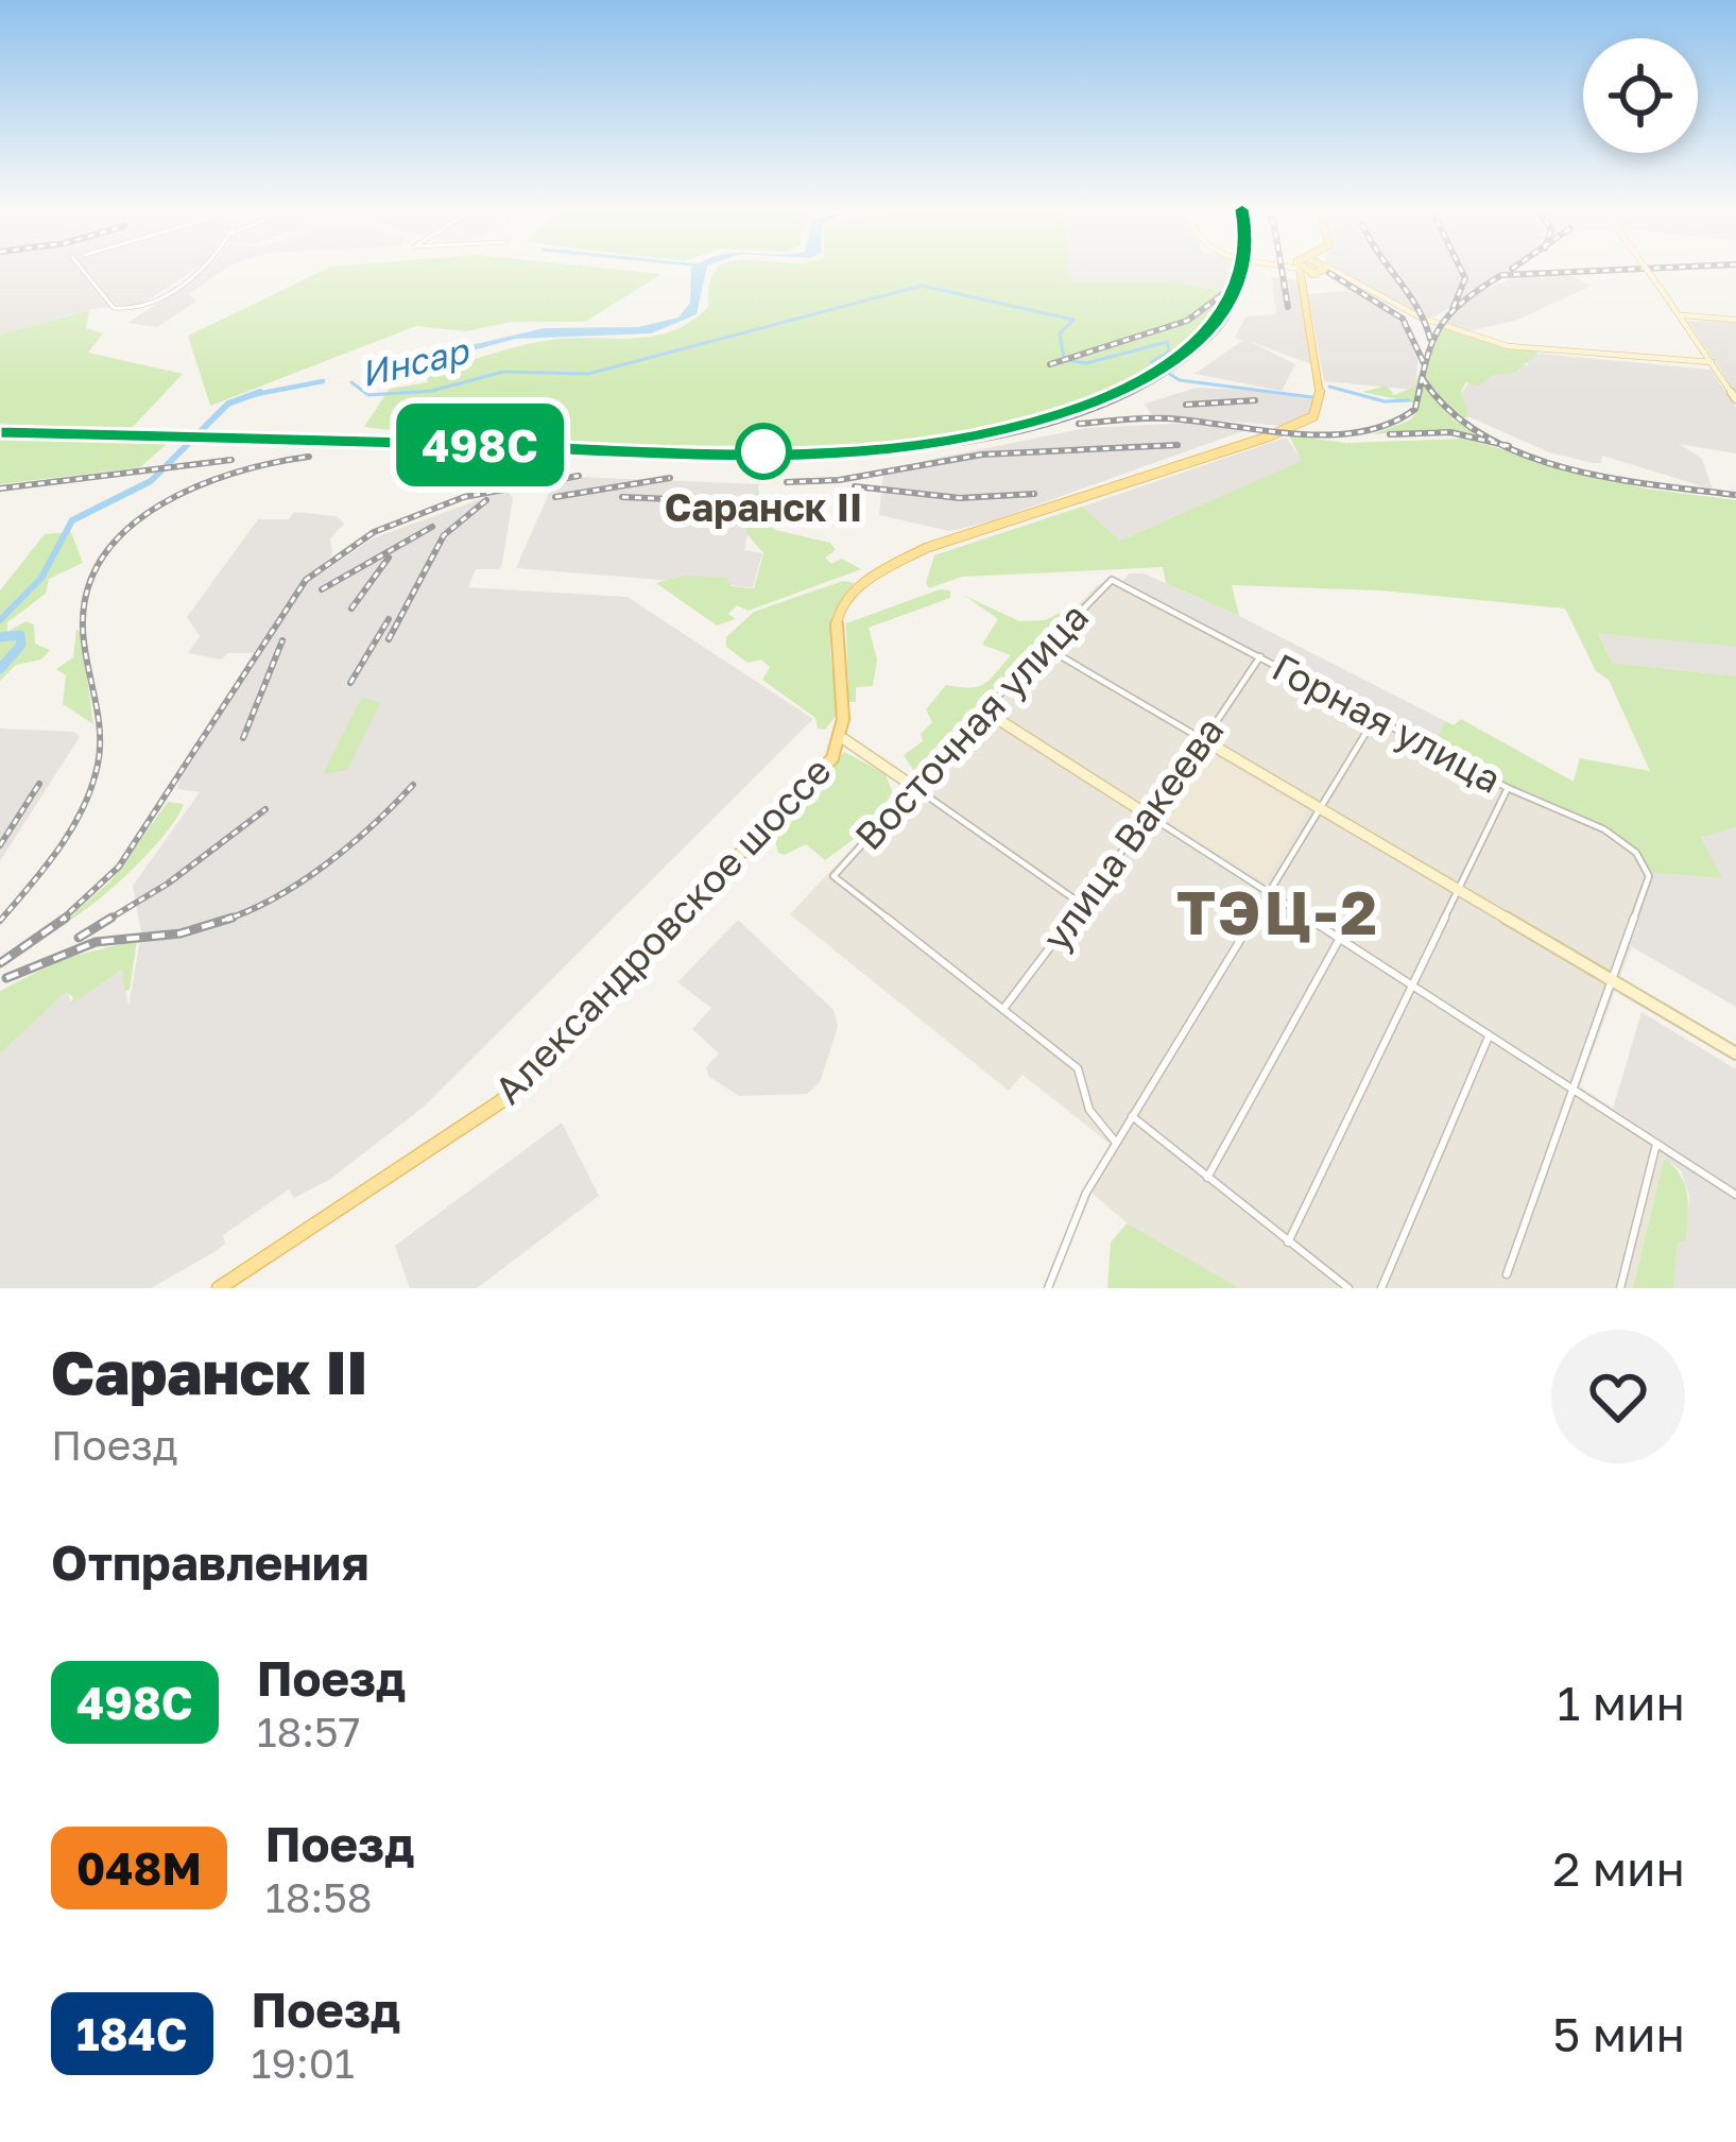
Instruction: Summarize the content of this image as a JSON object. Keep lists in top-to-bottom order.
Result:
{
  "streets": {
    "main road": ["Александровское шоссе"],
    "street": ["Горная улица", "Восточная улица", "улица Вакеева"]
  },
  "crossings": [
    ["Горная улица", "Восточная улица"],
    ["Горная улица", "улица Вакеева"],
    ["Восточная улица", "улица Вакеева"]
  ],
  "districts": ["ТЭЦ-2"],
  "water": ["Инсар"],
  "places": ["Саранск II"],
  "page": {
    "on_map": "498С",
    "heading": [
      ["Саранск II", "Поезд"],
      "Отправления"
    ],
    "list": [
      {
        "mark": "498С",
        "name": "Поезд",
        "note": "18:57",
        "value": "1 мин"
      },
      {
        "mark": "048М",
        "name": "Поезд",
        "note": "18:58",
        "value": "2 мин"
      },
      {
        "mark": "184С",
        "name": "Поезд",
        "note": "19:01",
        "value": "5 мин"
      }
    ]
  }
}
